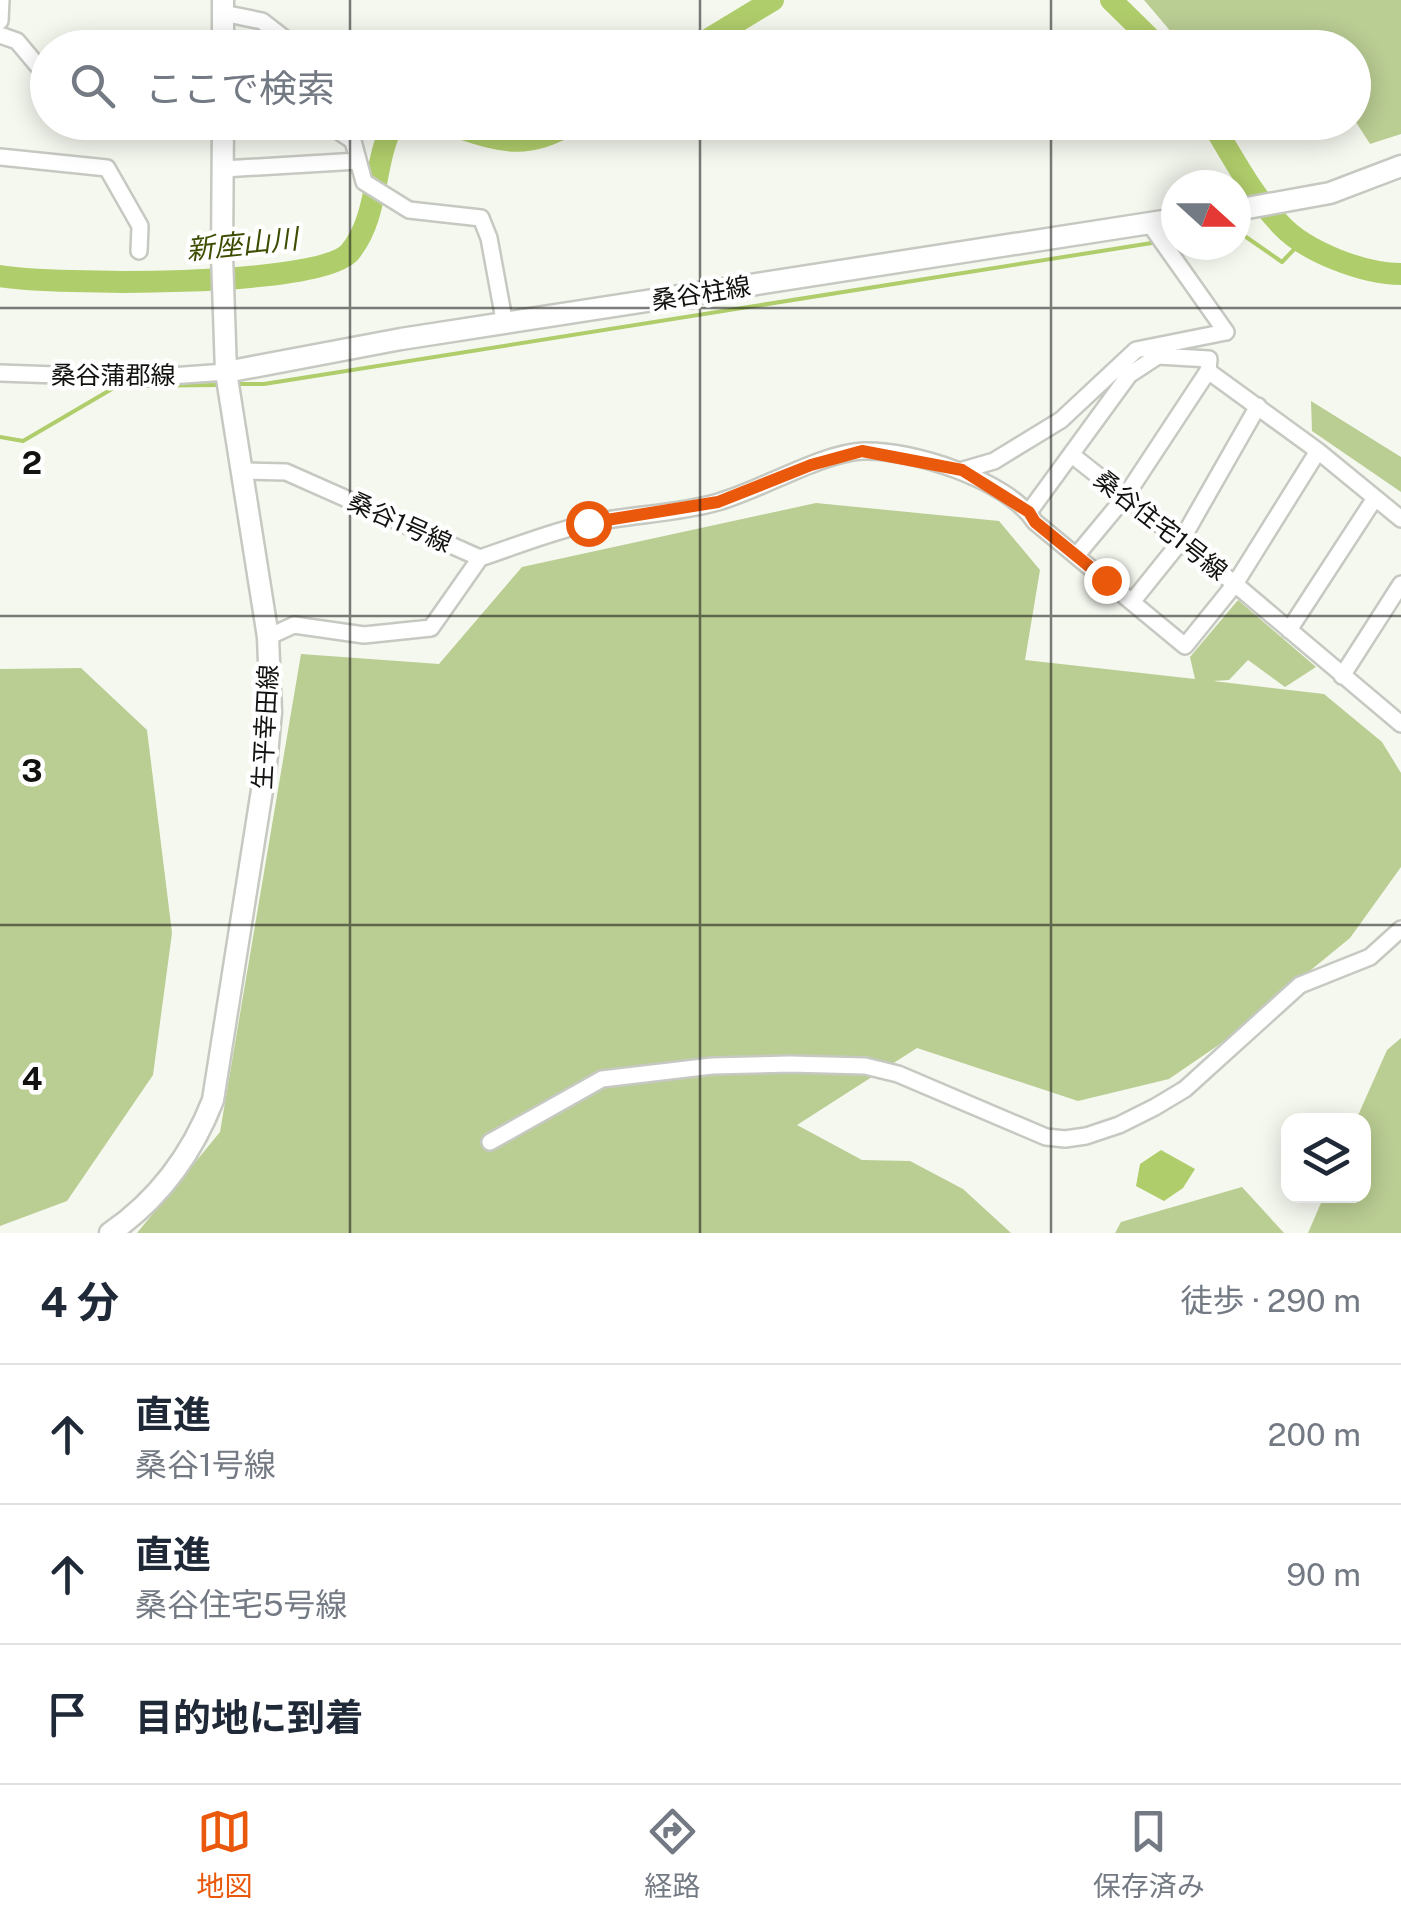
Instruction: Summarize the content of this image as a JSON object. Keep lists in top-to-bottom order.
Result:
{
  "streets": {
    "main road": ["桑谷柱線", "生平幸田線"],
    "street": ["桑谷蒲郡線", "桑谷1号線", "桑谷住宅1号線"]
  },
  "crossings": [
    ["桑谷柱線", "桑谷蒲郡線"],
    ["桑谷柱線", "生平幸田線"],
    ["桑谷蒲郡線", "生平幸田線"],
    ["桑谷1号線", "生平幸田線"]
  ],
  "water": ["新座山川"],
  "north": "right",
  "page": {
    "search": "ここで検索",
    "heading": ["4 分", "徒歩 · 290 m"],
    "list": [
      ["直進", "桑谷1号線", "200 m"],
      ["直進", "桑谷住宅5号線", "90 m"],
      "目的地に到着"
    ],
    "nav": ["地図", "経路", "保存済み"]
  },
  "grid": {
    "rows": ["2", "3", "4"]
  }
}
